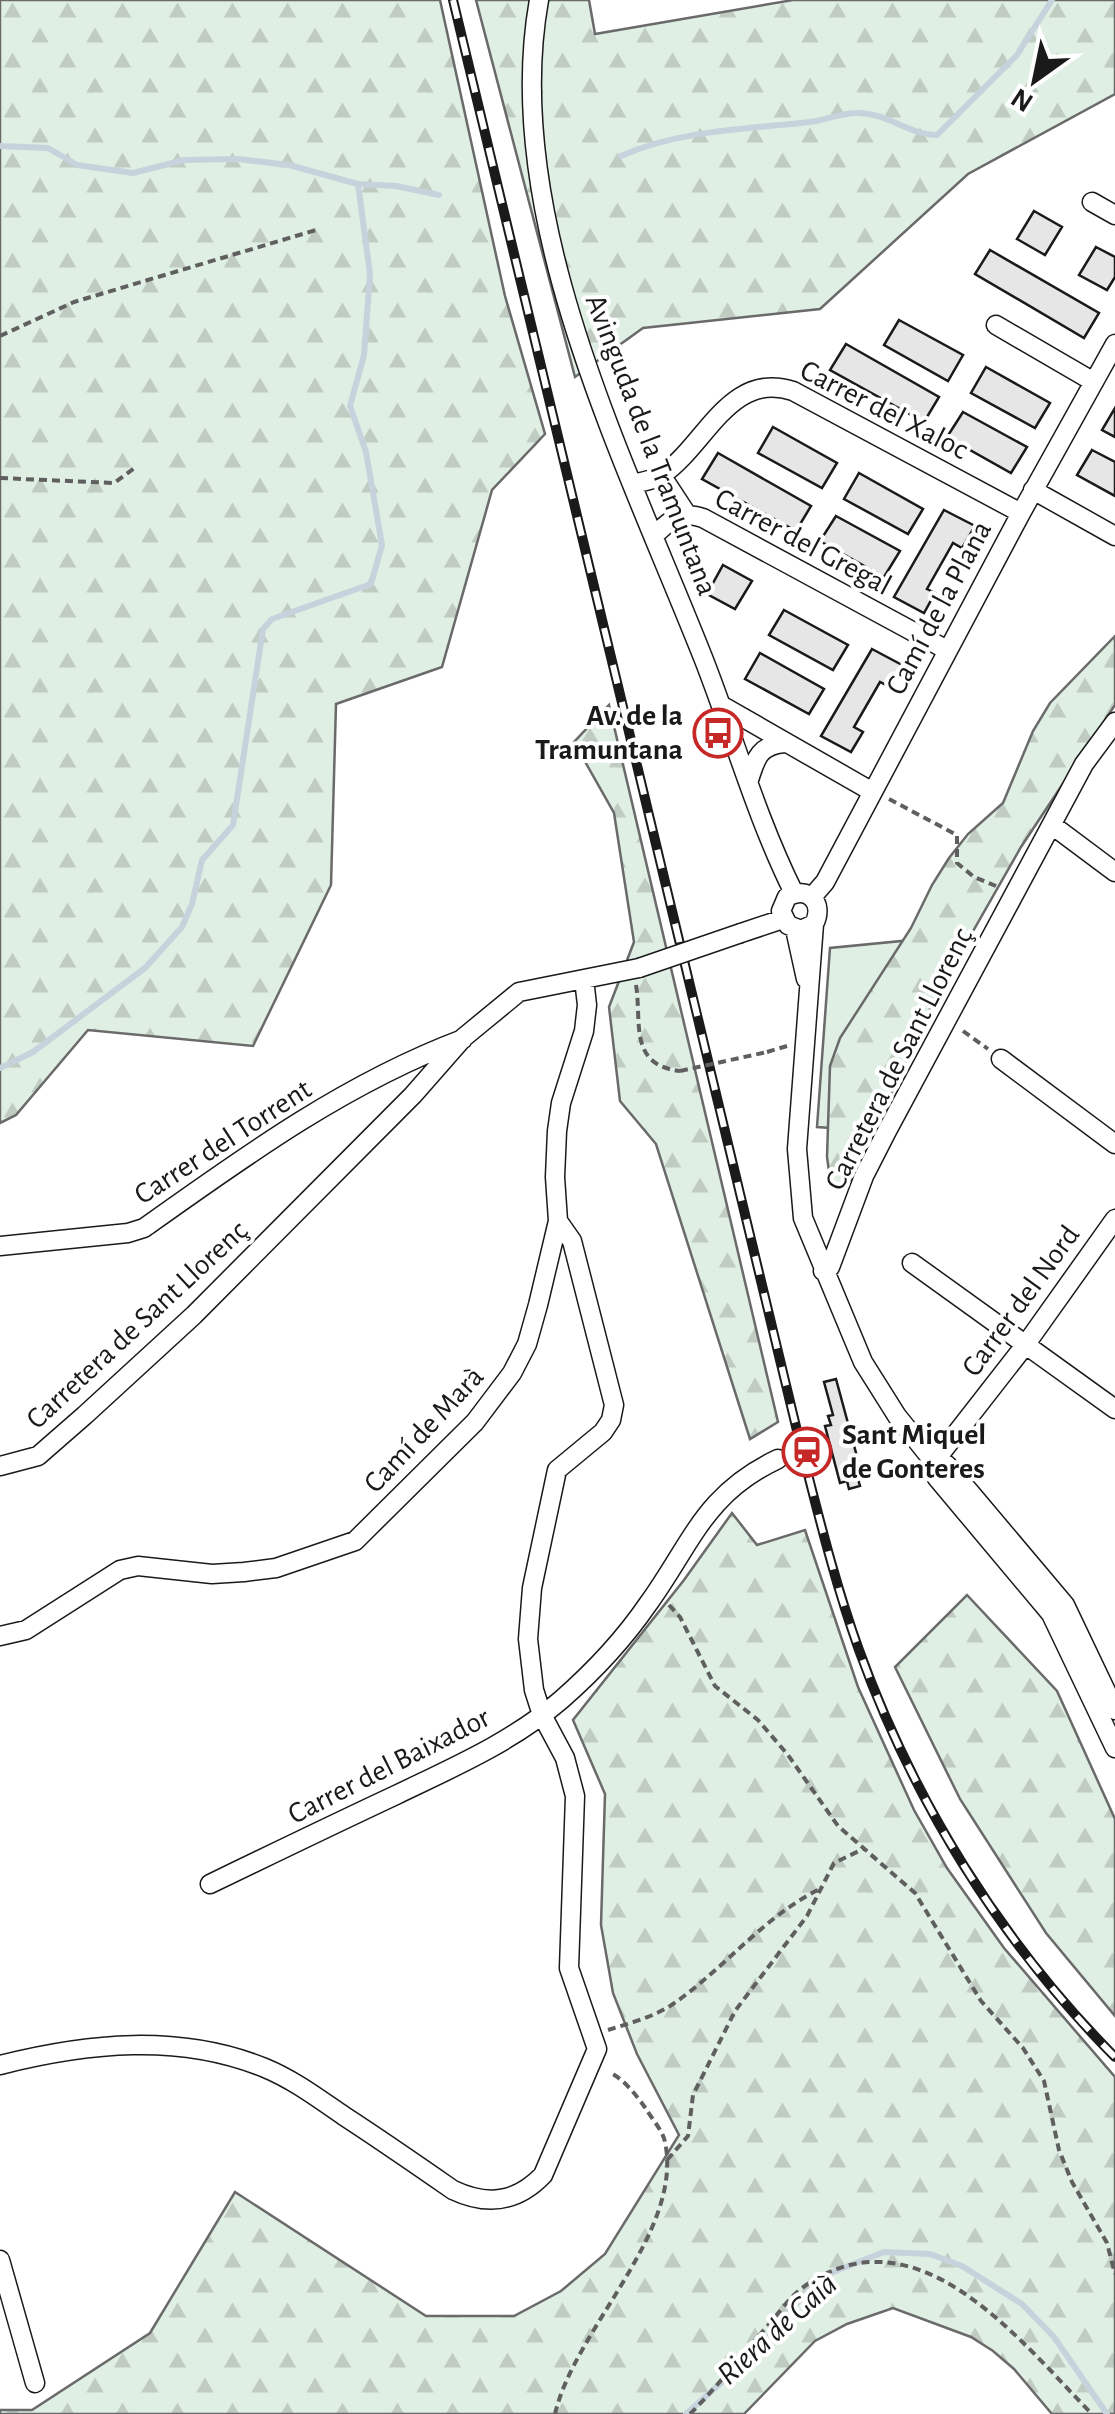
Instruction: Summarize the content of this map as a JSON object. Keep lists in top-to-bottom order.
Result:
{
  "streets": {
    "street": [
      "Carrer del Xaloc",
      "Avinguda de la Tramuntana",
      "Carrer del Gregal",
      "Camí de la Plana",
      "Carretera de Sant Llorenç",
      "Carrer del Torrent",
      "Carrer del Nord",
      "Camí de Marà",
      "Carrer del Baixador"
    ]
  },
  "crossings": [
    ["Carrer del Xaloc", "Avinguda de la Tramuntana"],
    ["Carrer del Xaloc", "Carrer del Gregal"],
    ["Carrer del Xaloc", "Camí de la Plana"],
    ["Avinguda de la Tramuntana", "Carrer del Gregal"],
    ["Avinguda de la Tramuntana", "Camí de la Plana"],
    ["Carrer del Gregal", "Camí de la Plana"],
    ["Camí de la Plana", "Carretera de Sant Llorenç"],
    ["Carretera de Sant Llorenç", "Carrer del Torrent"],
    ["Carretera de Sant Llorenç", "Camí de Marà"]
  ],
  "water": ["Riera de Gaià"],
  "places": {
    "bus stop": ["Av. de la Tramuntana"],
    "station": ["Sant Miquel de Gonteres"]
  },
  "north": "bottom left"
}
